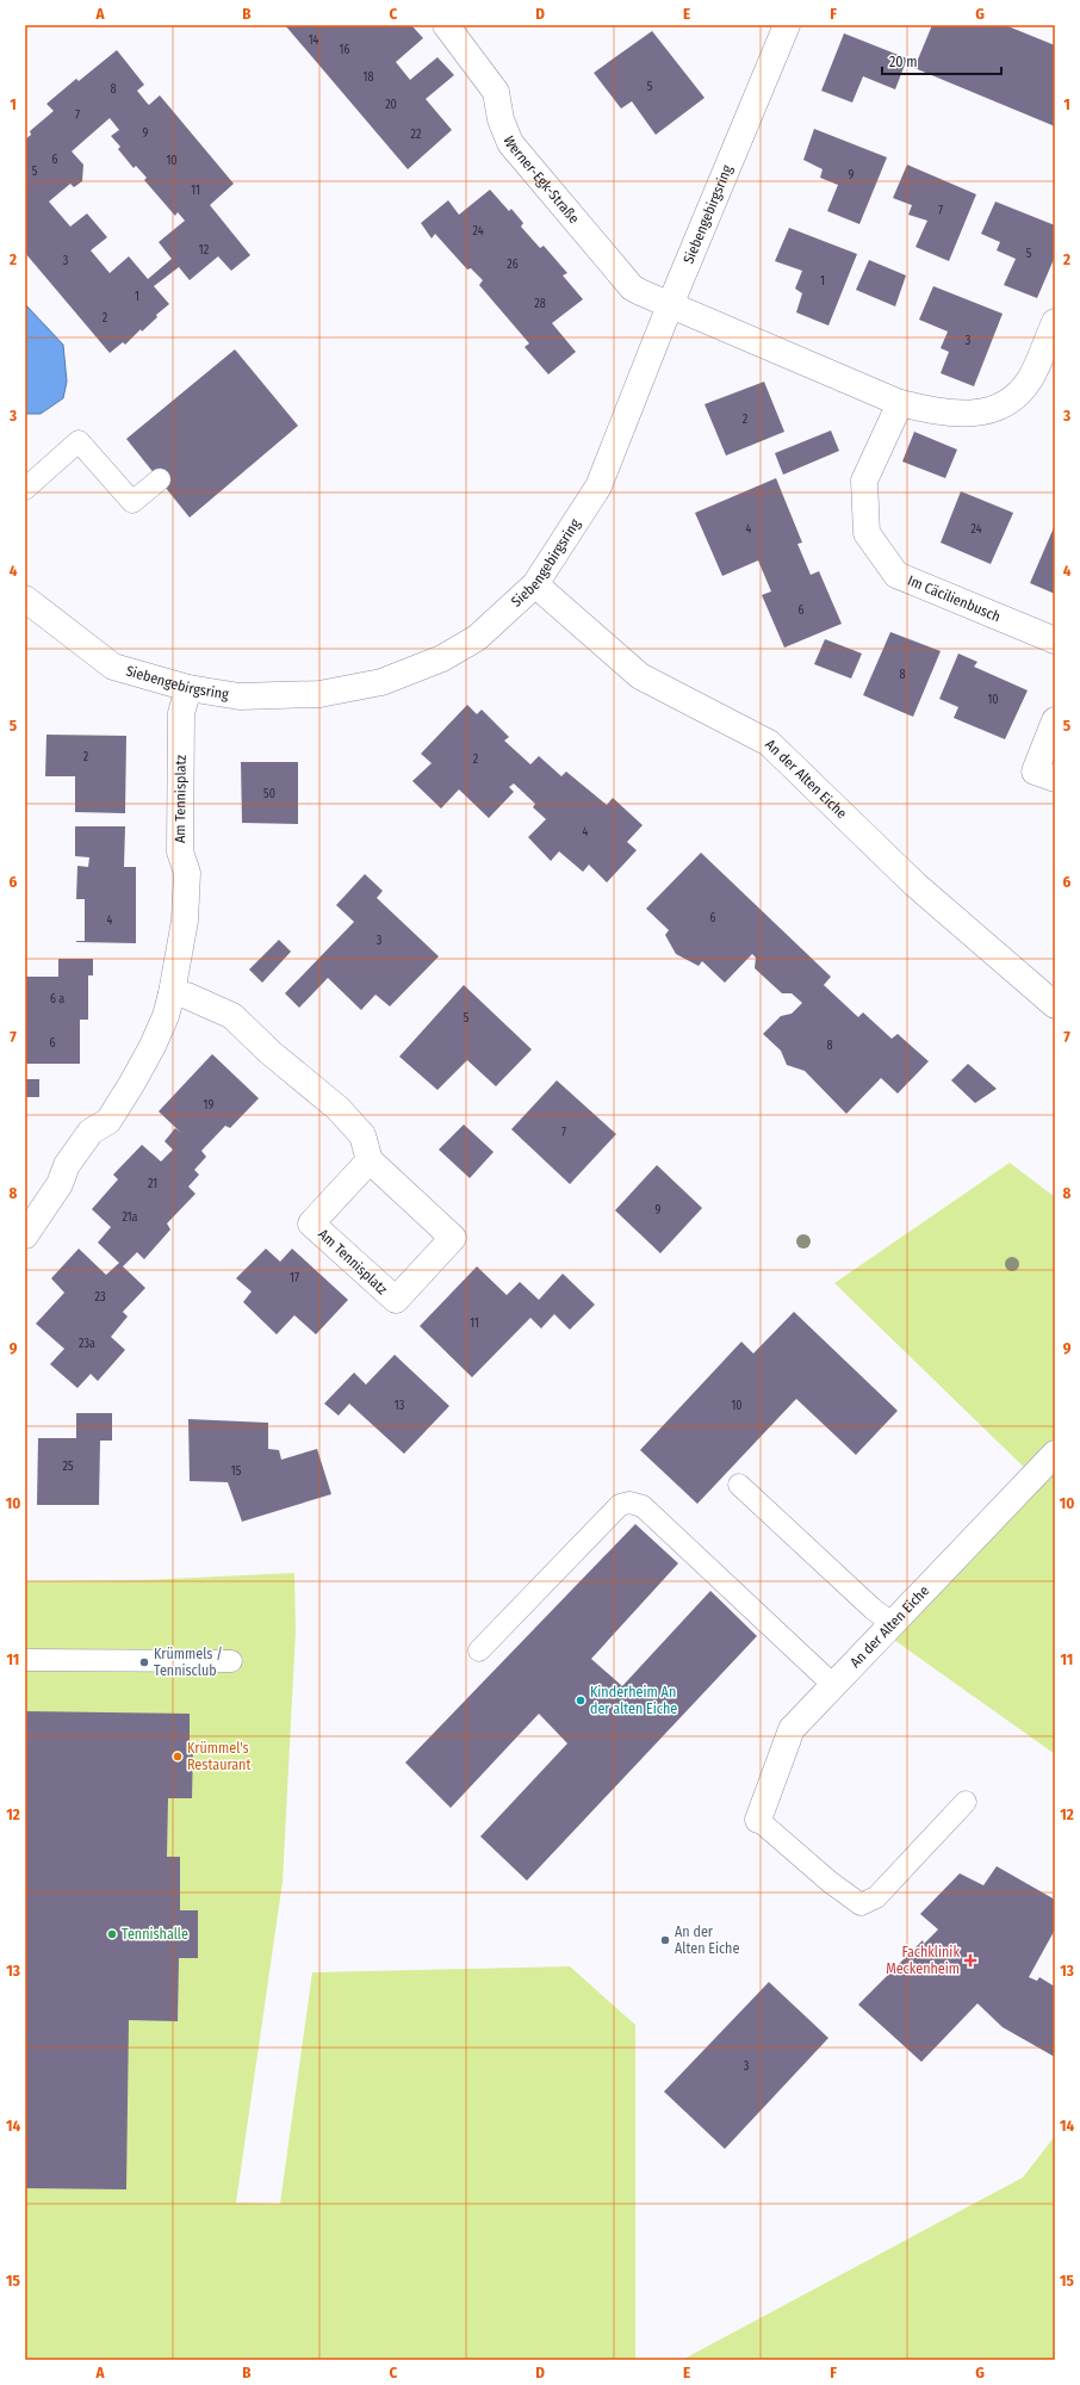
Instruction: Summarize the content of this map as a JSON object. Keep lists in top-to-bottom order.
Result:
{
  "streets": {
    "street": [
      "Werner-Egk-Straße",
      "Siebengebirgsring",
      "Im Cäcilienbusch",
      "An der Alten Eiche",
      "Am Tennisplatz"
    ]
  },
  "crossings": [
    ["Werner-Egk-Straße", "Siebengebirgsring"],
    ["Siebengebirgsring", "An der Alten Eiche"],
    ["Siebengebirgsring", "Am Tennisplatz"]
  ],
  "places": {
    "other": [
      "Krümmels / Tennisclub",
      "Kinderheim An der alten Eiche",
      "Krümmel's Restaurant",
      "Tennishalle",
      "An der Alten Eiche"
    ],
    "health": ["Fachklinik Meckenheim"]
  },
  "house_numbers": [
    "14",
    "16",
    "18",
    "5",
    "8",
    "20",
    "7",
    "9",
    "22",
    "6",
    "10",
    "5",
    "9",
    "11",
    "7",
    "24",
    "12",
    "5",
    "3",
    "26",
    "1",
    "1",
    "28",
    "2",
    "3",
    "2",
    "4",
    "24",
    "6",
    "8",
    "10",
    "2",
    "2",
    "50",
    "4",
    "6",
    "4",
    "3",
    "6 a",
    "5",
    "6",
    "8",
    "19",
    "7",
    "21",
    "9",
    "21a",
    "17",
    "23",
    "11",
    "23a",
    "13",
    "10",
    "25",
    "15",
    "3"
  ],
  "scale_bar": "20 m",
  "grid": {
    "columns": [
      "A",
      "B",
      "C",
      "D",
      "E",
      "F",
      "G"
    ],
    "rows": [
      "1",
      "2",
      "3",
      "4",
      "5",
      "6",
      "7",
      "8",
      "9",
      "10",
      "11",
      "12",
      "13",
      "14",
      "15"
    ]
  }
}
